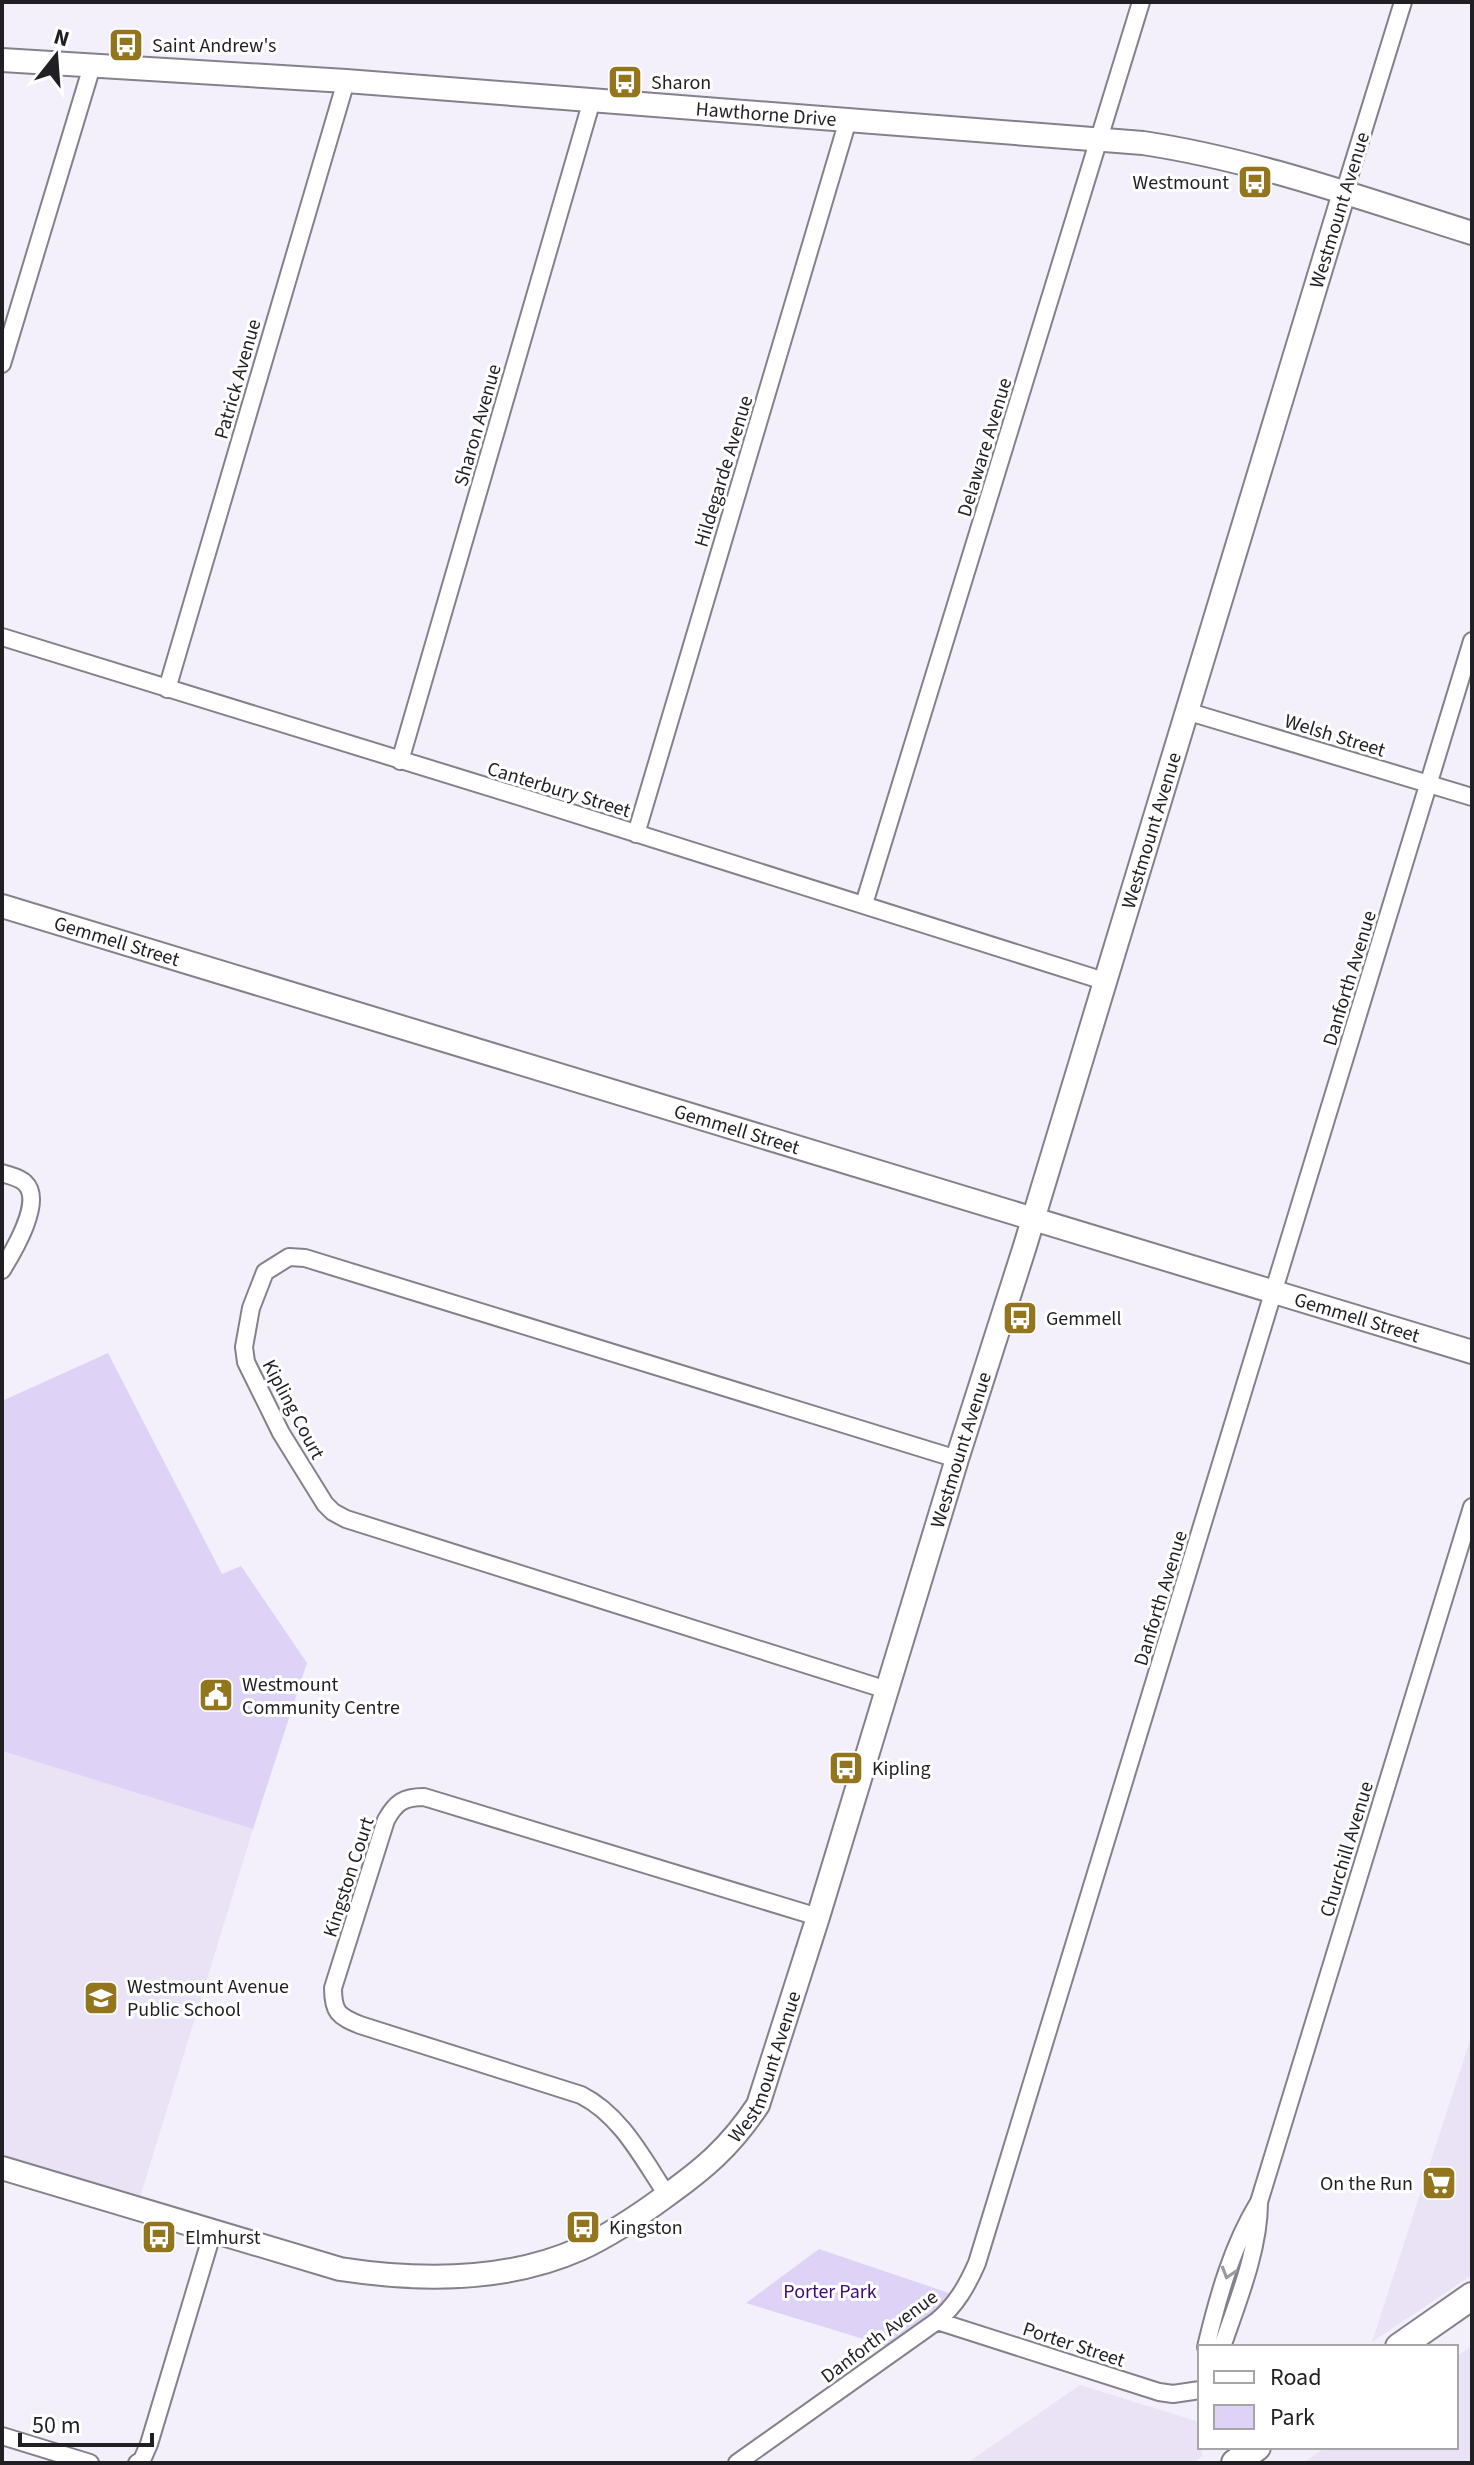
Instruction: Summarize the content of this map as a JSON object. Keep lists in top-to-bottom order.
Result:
{
  "streets": {
    "street": [
      "Hawthorne Drive",
      "Westmount Avenue",
      "Patrick Avenue",
      "Sharon Avenue",
      "Delaware Avenue",
      "Hildegarde Avenue",
      "Welsh Street",
      "Canterbury Street",
      "Gemmell Street",
      "Danforth Avenue",
      "Kipling Court",
      "Churchill Avenue",
      "Kingston Court",
      "Porter Street"
    ]
  },
  "crossings": [
    ["Hawthorne Drive", "Westmount Avenue"],
    ["Hawthorne Drive", "Patrick Avenue"],
    ["Hawthorne Drive", "Sharon Avenue"],
    ["Hawthorne Drive", "Delaware Avenue"],
    ["Hawthorne Drive", "Hildegarde Avenue"],
    ["Westmount Avenue", "Welsh Street"],
    ["Westmount Avenue", "Canterbury Street"],
    ["Westmount Avenue", "Gemmell Street"],
    ["Westmount Avenue", "Kipling Court"],
    ["Westmount Avenue", "Kingston Court"],
    ["Patrick Avenue", "Canterbury Street"],
    ["Sharon Avenue", "Canterbury Street"],
    ["Delaware Avenue", "Canterbury Street"],
    ["Hildegarde Avenue", "Canterbury Street"],
    ["Welsh Street", "Danforth Avenue"],
    ["Gemmell Street", "Danforth Avenue"],
    ["Danforth Avenue", "Porter Street"]
  ],
  "parks": ["Porter Park"],
  "places": {
    "bus stop": [
      "Saint Andrew's",
      "Sharon",
      "Westmount",
      "Gemmell",
      "Kipling",
      "Kingston",
      "Elmhurst"
    ],
    "public building": ["Westmount Community Centre"],
    "school or university": ["Westmount Avenue Public School"],
    "supermarket": ["On the Run"]
  },
  "legend": ["Road", "Park"],
  "scale_bar": "50 m",
  "north": "top"
}
